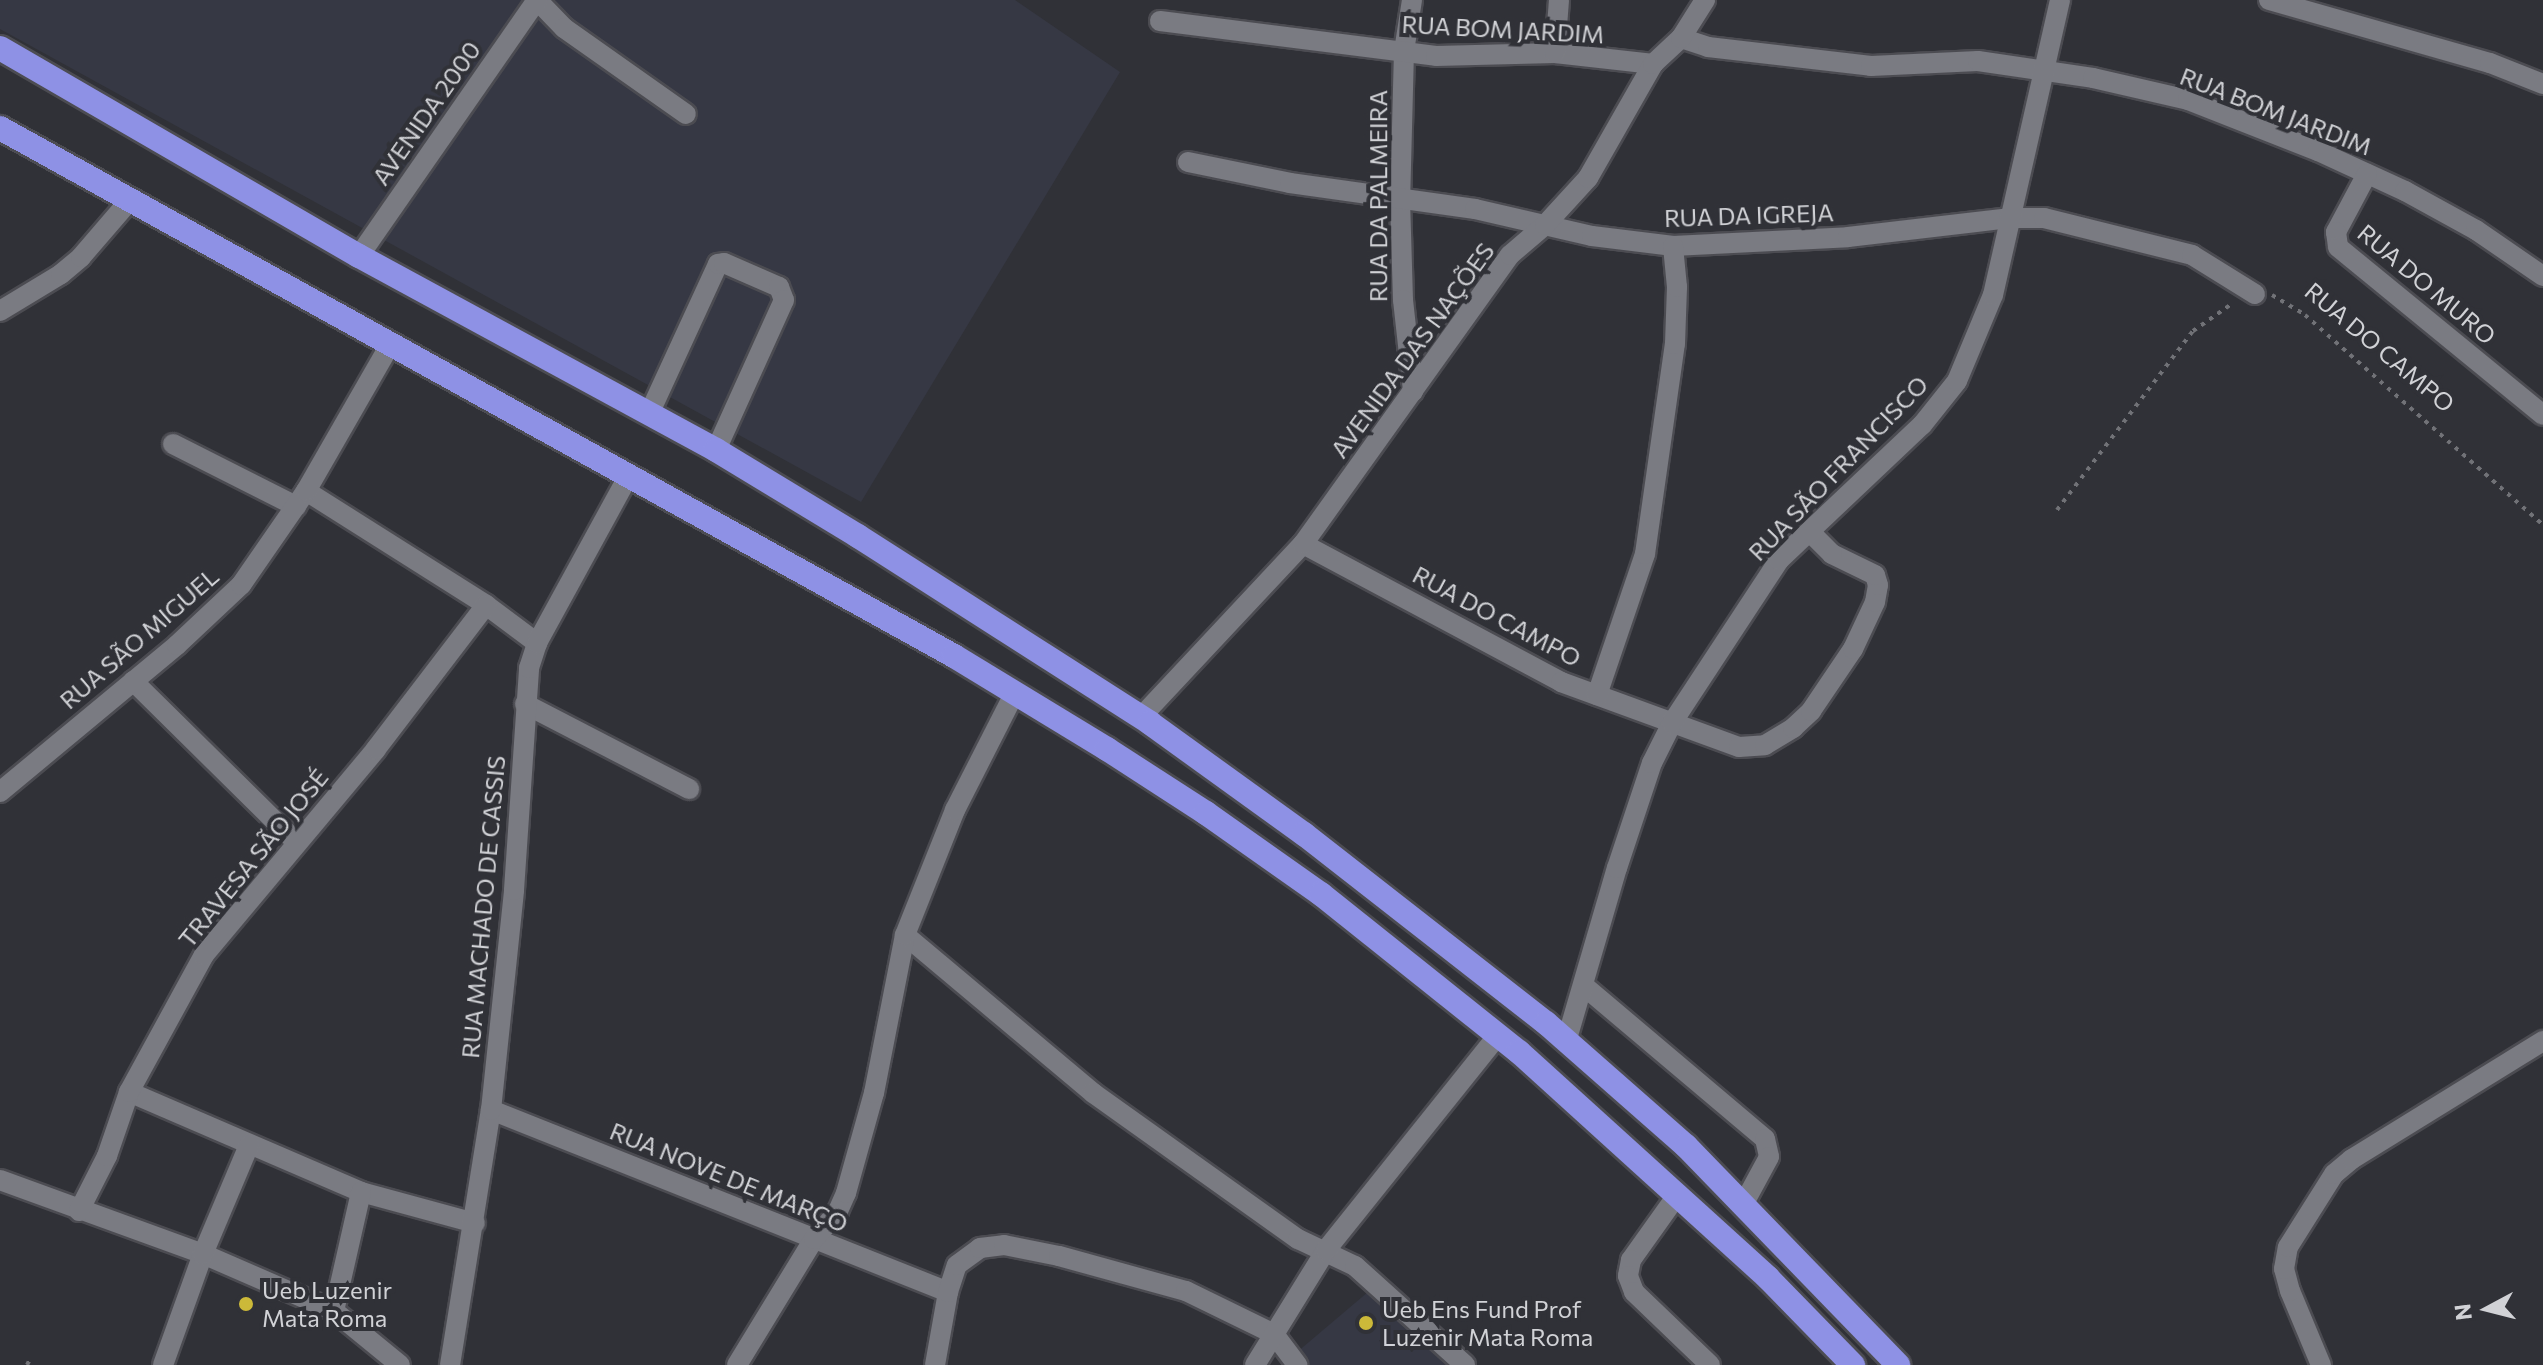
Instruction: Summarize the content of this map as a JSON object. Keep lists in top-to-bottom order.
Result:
{
  "streets": {
    "street": [
      "RUA BOM JARDIM",
      "AVENIDA 2000",
      "RUA DA PALMEIRA",
      "RUA DA IGREJA",
      "RUA DO MURO",
      "RUA DO CAMPO",
      "AVENIDA DAS NAÇÕES",
      "RUA SÃO FRANCISCO",
      "RUA SÃO MIGUEL",
      "TRAVESA SÃO JOSÉ",
      "RUA MACHADO DE CASSIS",
      "RUA NOVE DE MARÇO"
    ]
  },
  "crossings": [
    ["RUA BOM JARDIM", "RUA DA PALMEIRA"],
    ["RUA BOM JARDIM", "RUA DO MURO"],
    ["RUA BOM JARDIM", "AVENIDA DAS NAÇÕES"],
    ["RUA BOM JARDIM", "RUA SÃO FRANCISCO"],
    ["RUA DA PALMEIRA", "RUA DA IGREJA"],
    ["RUA DA PALMEIRA", "AVENIDA DAS NAÇÕES"],
    ["RUA DA IGREJA", "RUA DO CAMPO"],
    ["RUA DA IGREJA", "AVENIDA DAS NAÇÕES"],
    ["RUA DA IGREJA", "RUA SÃO FRANCISCO"],
    ["RUA DO CAMPO", "AVENIDA DAS NAÇÕES"],
    ["RUA DO CAMPO", "RUA SÃO FRANCISCO"],
    ["RUA MACHADO DE CASSIS", "RUA NOVE DE MARÇO"]
  ],
  "places": ["Ueb Luzenir Mata Roma", "Ueb Ens Fund Prof Luzenir Mata Roma"],
  "north": "left"
}
